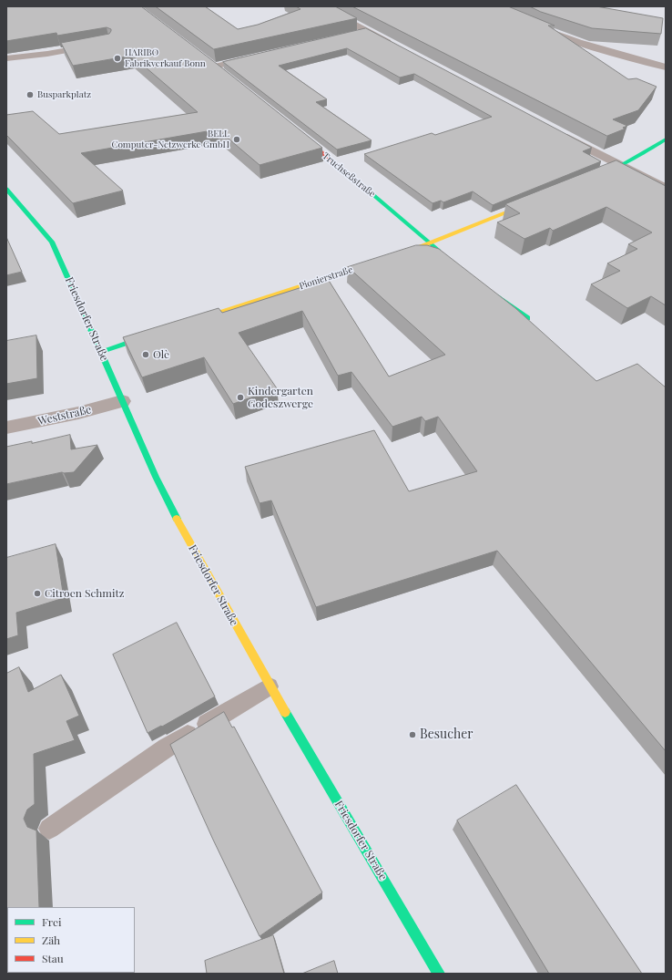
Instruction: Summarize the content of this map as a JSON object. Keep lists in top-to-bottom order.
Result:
{
  "streets": {
    "street": [
      "Truchseßstraße",
      "Pionierstraße",
      "Friesdorfer Straße",
      "Weststraße"
    ]
  },
  "crossings": [
    ["Friesdorfer Straße", "Weststraße"]
  ],
  "places": [
    "HARIBO Fabrikverkauf Bonn",
    "Busparkplatz",
    "BELL Computer-Netzwerke GmbH",
    "Olè",
    "Kindergarten Godeszwerge",
    "Citroen Schmitz",
    "Besucher"
  ],
  "legend": ["Frei", "Zäh", "Stau"]
}
